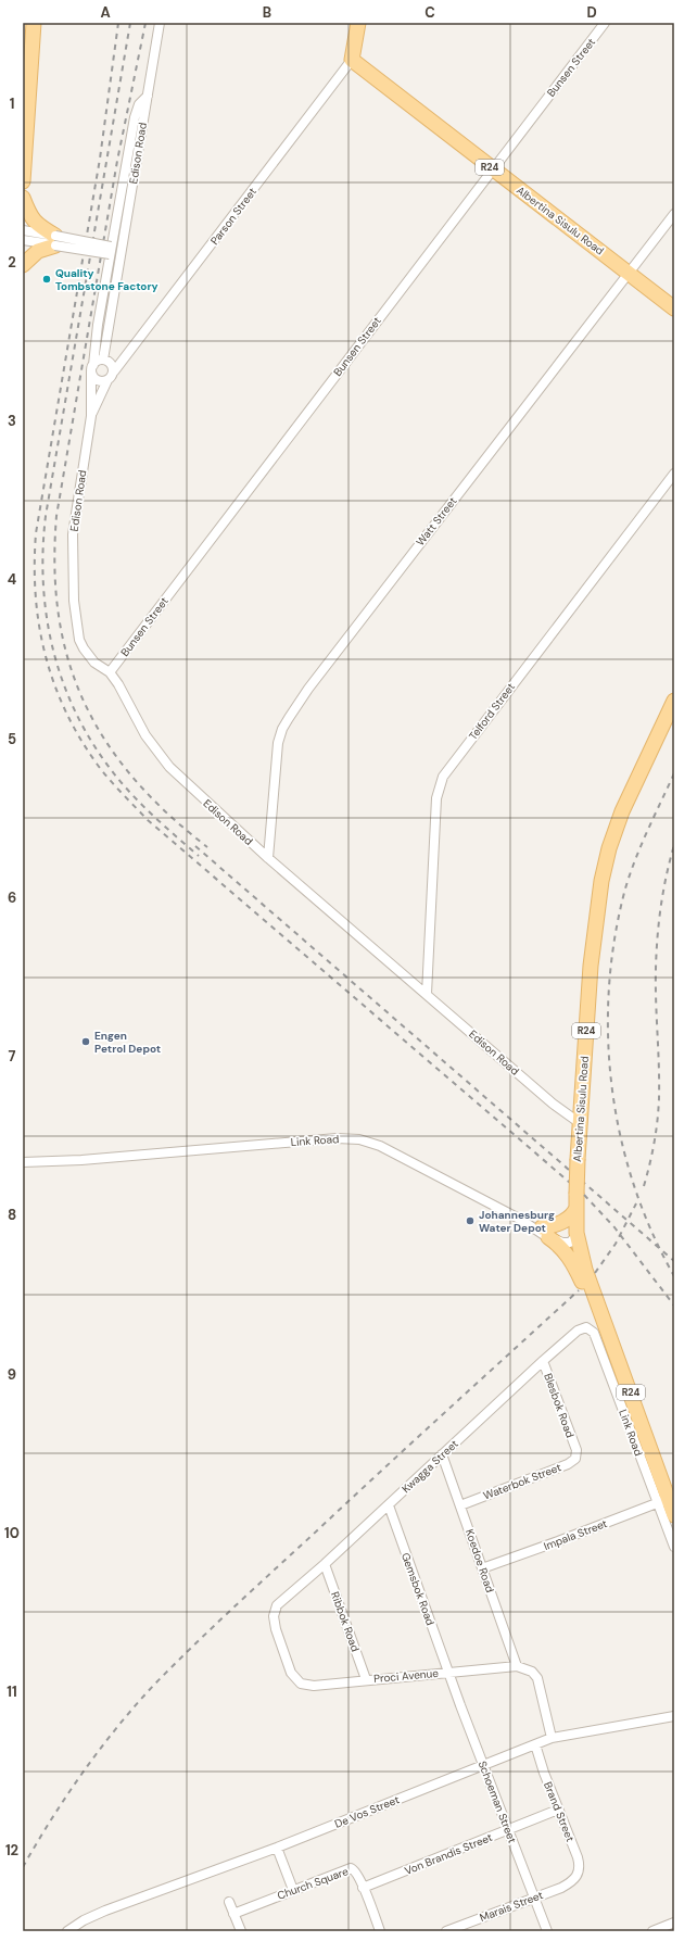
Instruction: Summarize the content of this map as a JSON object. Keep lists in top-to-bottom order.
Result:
{
  "streets": {
    "main road": ["R24", "Albertina Sisulu Road"],
    "street": [
      "Bunsen Street",
      "Edison Road",
      "Parson Street",
      "Watt Street",
      "Telford Street",
      "Link Road",
      "Blesbok Road",
      "Kwagga Street",
      "Waterbok Street",
      "Impala Street",
      "Koedoe Road",
      "Gemsbok Road",
      "Ribbok Road",
      "Proci Avenue",
      "Schoeman Street",
      "De Vos Street",
      "Brand Street",
      "Von Brandis Street",
      "Church Square",
      "Marais Street"
    ]
  },
  "crossings": [
    ["Bunsen Street", "Edison Road"],
    ["Bunsen Street", "Albertina Sisulu Road"],
    ["Edison Road", "Parson Street"],
    ["Edison Road", "Albertina Sisulu Road"],
    ["Edison Road", "Watt Street"],
    ["Edison Road", "Telford Street"],
    ["Parson Street", "Albertina Sisulu Road"],
    ["Albertina Sisulu Road", "Watt Street"],
    ["Albertina Sisulu Road", "Link Road"],
    ["Albertina Sisulu Road", "Impala Street"],
    ["Link Road", "Kwagga Street"],
    ["Link Road", "Impala Street"],
    ["Blesbok Road", "Kwagga Street"],
    ["Blesbok Road", "Waterbok Street"],
    ["Kwagga Street", "Koedoe Road"],
    ["Kwagga Street", "Gemsbok Road"],
    ["Kwagga Street", "Ribbok Road"],
    ["Kwagga Street", "Proci Avenue"],
    ["Waterbok Street", "Koedoe Road"],
    ["Impala Street", "Koedoe Road"],
    ["Koedoe Road", "Proci Avenue"],
    ["Gemsbok Road", "Proci Avenue"],
    ["Gemsbok Road", "Schoeman Street"],
    ["Ribbok Road", "Proci Avenue"],
    ["Proci Avenue", "Schoeman Street"],
    ["Proci Avenue", "De Vos Street"],
    ["Schoeman Street", "De Vos Street"],
    ["Schoeman Street", "Von Brandis Street"],
    ["Schoeman Street", "Marais Street"],
    ["De Vos Street", "Brand Street"],
    ["Brand Street", "Von Brandis Street"],
    ["Brand Street", "Marais Street"],
    ["Von Brandis Street", "Church Square"]
  ],
  "places": ["Quality Tombstone Factory", "Engen Petrol Depot", "Johannesburg Water Depot"],
  "grid": {
    "columns": [
      "A",
      "B",
      "C",
      "D"
    ],
    "rows": [
      "1",
      "2",
      "3",
      "4",
      "5",
      "6",
      "7",
      "8",
      "9",
      "10",
      "11",
      "12"
    ]
  }
}
